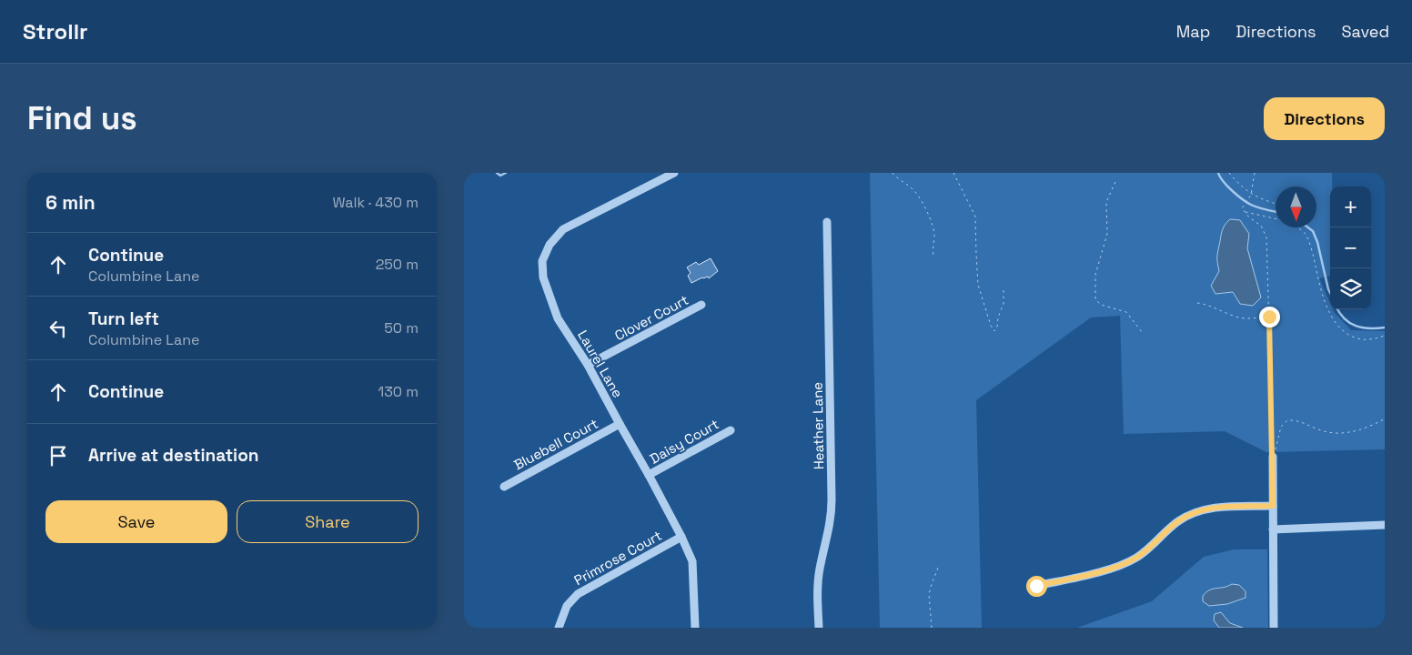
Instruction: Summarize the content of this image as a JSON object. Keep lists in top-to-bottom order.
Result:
{
  "streets": {
    "street": [
      "Clover Court",
      "Laurel Lane",
      "Heather Lane",
      "Daisy Court",
      "Bluebell Court",
      "Primrose Court"
    ]
  },
  "crossings": [
    ["Clover Court", "Laurel Lane"],
    ["Laurel Lane", "Daisy Court"],
    ["Laurel Lane", "Bluebell Court"],
    ["Laurel Lane", "Primrose Court"]
  ],
  "north": "bottom",
  "page": {
    "header": "Strollr",
    "nav": ["Map", "Directions", "Saved"],
    "buttons": [
      "Directions",
      ["Save", "Share"]
    ],
    "title": "Find us",
    "heading": ["6 min", "Walk · 430 m"],
    "map_buttons": ["+", "−"],
    "list": [
      ["Continue", "Columbine Lane", "250 m"],
      ["Turn left", "Columbine Lane", "50 m"],
      ["Continue", "130 m"],
      "Arrive at destination"
    ]
  }
}
